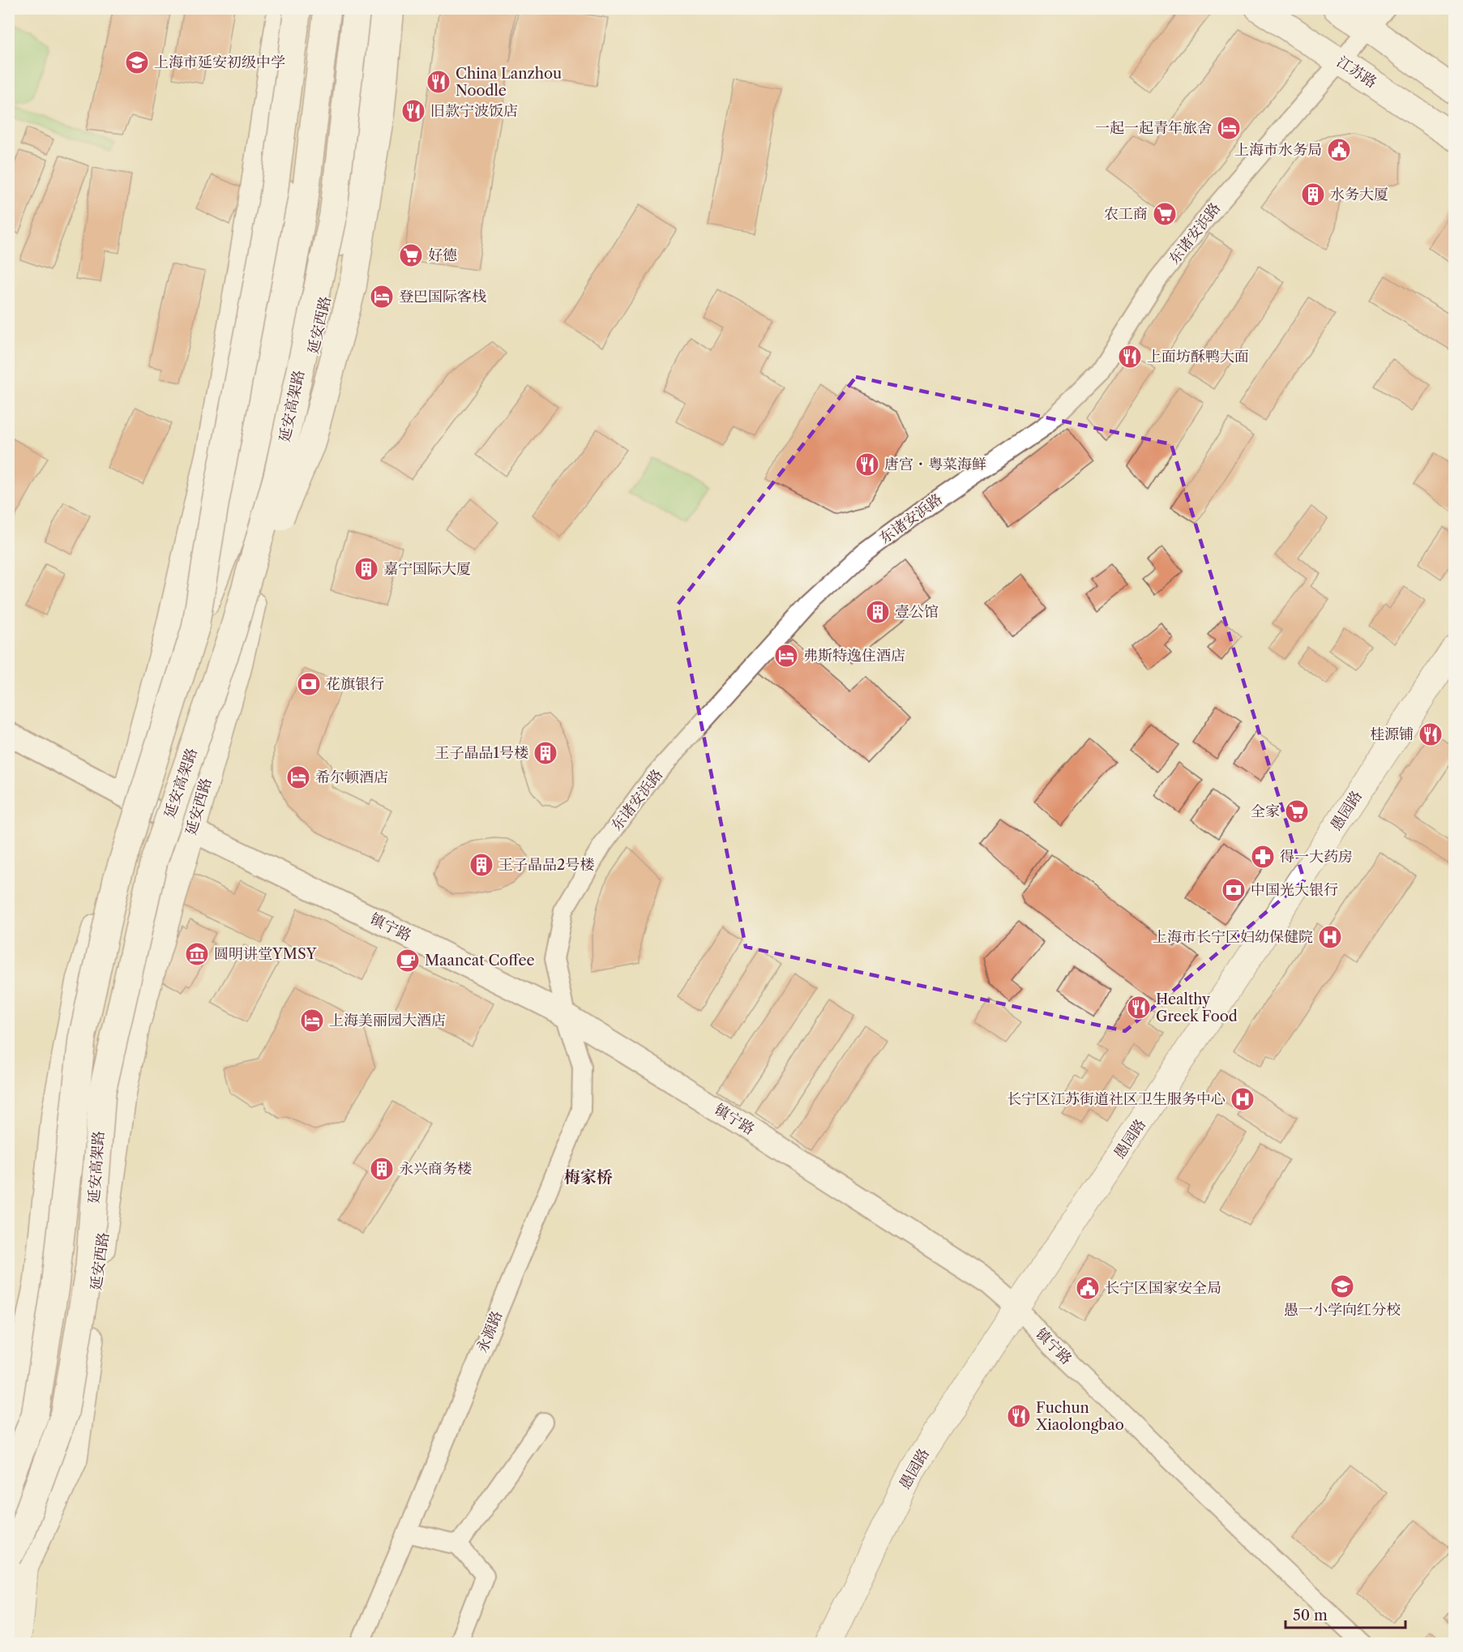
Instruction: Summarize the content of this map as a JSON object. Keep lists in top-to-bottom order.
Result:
{
  "streets": {
    "main road": [
      "江苏路",
      "延安西路",
      "延安高架路",
      "愚园路"
    ],
    "street": ["东诸安浜路", "镇宁路", "永源路"]
  },
  "crossings": [
    ["江苏路", "东诸安浜路"],
    ["东诸安浜路", "镇宁路"],
    ["东诸安浜路", "永源路"],
    ["延安西路", "延安高架路"],
    ["延安西路", "镇宁路"],
    ["愚园路", "镇宁路"],
    ["镇宁路", "永源路"]
  ],
  "districts": ["梅家桥"],
  "places": {
    "school or university": ["上海市延安初级中学", "愚一小学向红分校"],
    "restaurant": [
      "China Lanzhou Noodle",
      "旧款宁波饭店",
      "上面坊酥鸭大面",
      "唐宫・粤菜海鲜",
      "桂源铺",
      "Healthy Greek Food",
      "Fuchun Xiaolongbao"
    ],
    "hotel": [
      "一起一起青年旅舍",
      "登巴国际客栈",
      "弗斯特逸住酒店",
      "希尔顿酒店",
      "上海美丽园大酒店"
    ],
    "public building": ["上海市水务局", "长宁区国家安全局"],
    "building": [
      "水务大厦",
      "嘉宁国际大厦",
      "壹公馆",
      "王子晶品1号楼",
      "王子晶品2号楼",
      "永兴商务楼"
    ],
    "supermarket": ["农工商", "好德", "全家"],
    "bank": ["花旗银行", "中国光大银行"],
    "pharmacy": ["得一大药房"],
    "hospital": ["上海市长宁区妇幼保健院", "长宁区江苏街道社区卫生服务中心"],
    "museum": ["圆明讲堂YMSY"],
    "cafe": ["Maancat Coffee"]
  },
  "scale_bar": "50 m"
}
